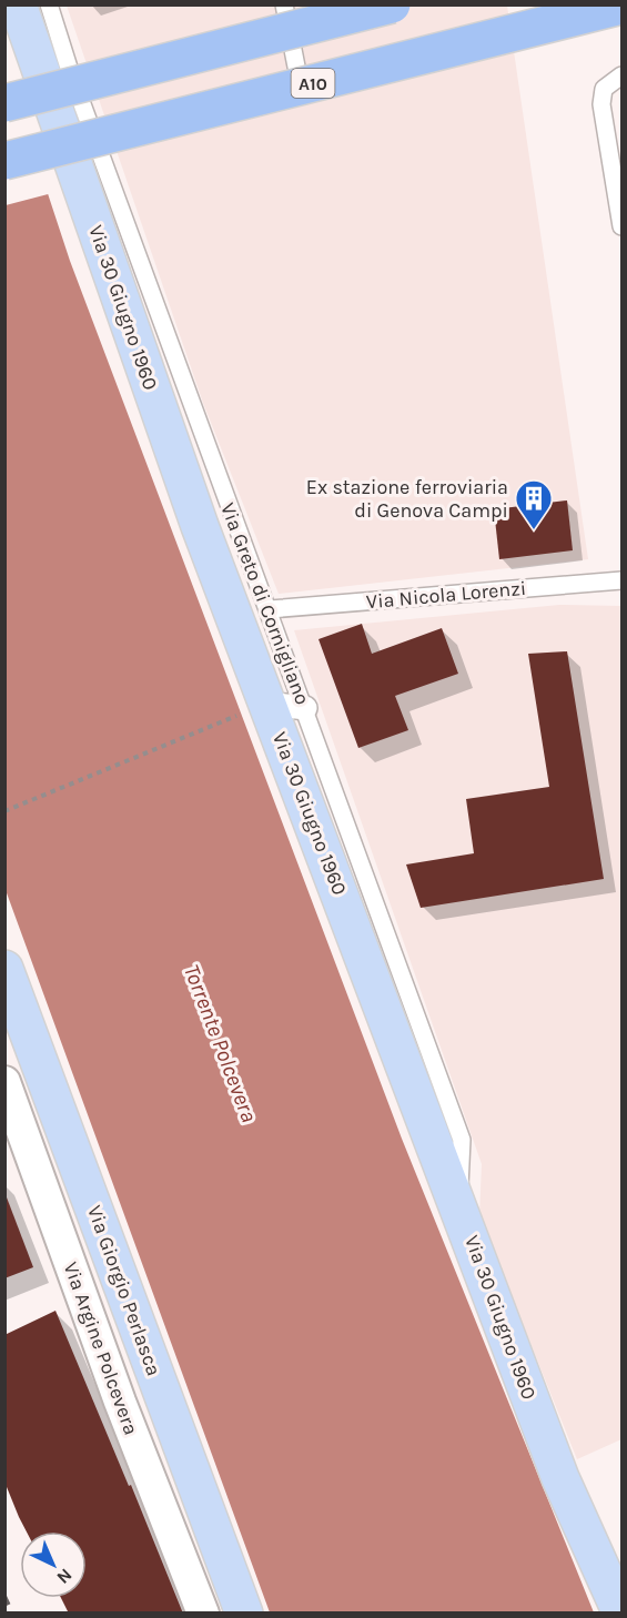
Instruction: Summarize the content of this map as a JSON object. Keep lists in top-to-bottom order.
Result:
{
  "streets": {
    "highway": ["A10"],
    "main road": ["Via 30 Giugno 1960", "Via Giorgio Perlasca"],
    "street": ["Via Argine Polcevera"],
    "lane": ["Via Nicola Lorenzi", "Via Greto di Cornigliano"]
  },
  "crossings": [
    ["Via 30 Giugno 1960", "Via Greto di Cornigliano"],
    ["Via Nicola Lorenzi", "Via Greto di Cornigliano"]
  ],
  "water": ["Torrente Polcevera"],
  "places": {
    "building": ["Ex stazione ferroviaria di Genova Campi"]
  },
  "north": "bottom right"
}
